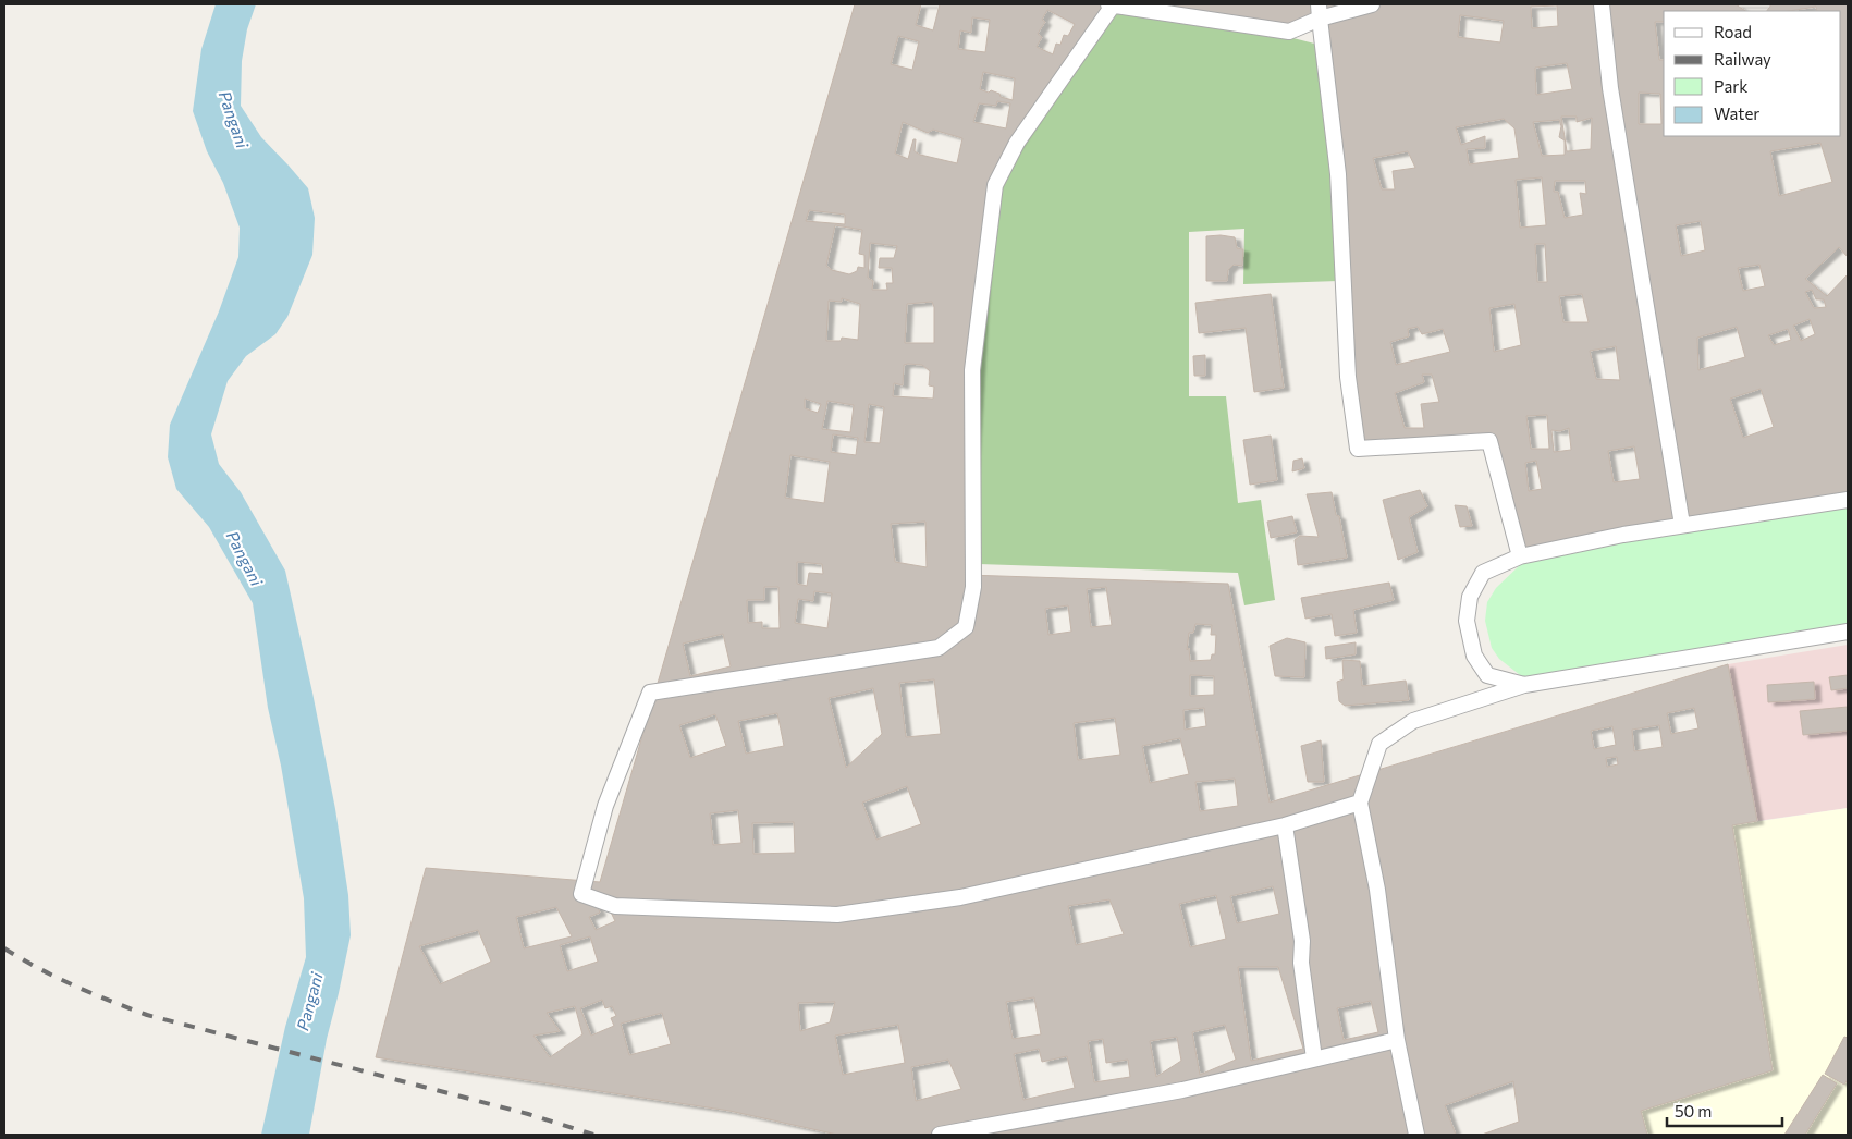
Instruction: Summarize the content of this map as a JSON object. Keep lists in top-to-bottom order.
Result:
{
  "water": ["Pangani"],
  "legend": [
    "Road",
    "Railway",
    "Park",
    "Water"
  ],
  "scale_bar": "50 m"
}
